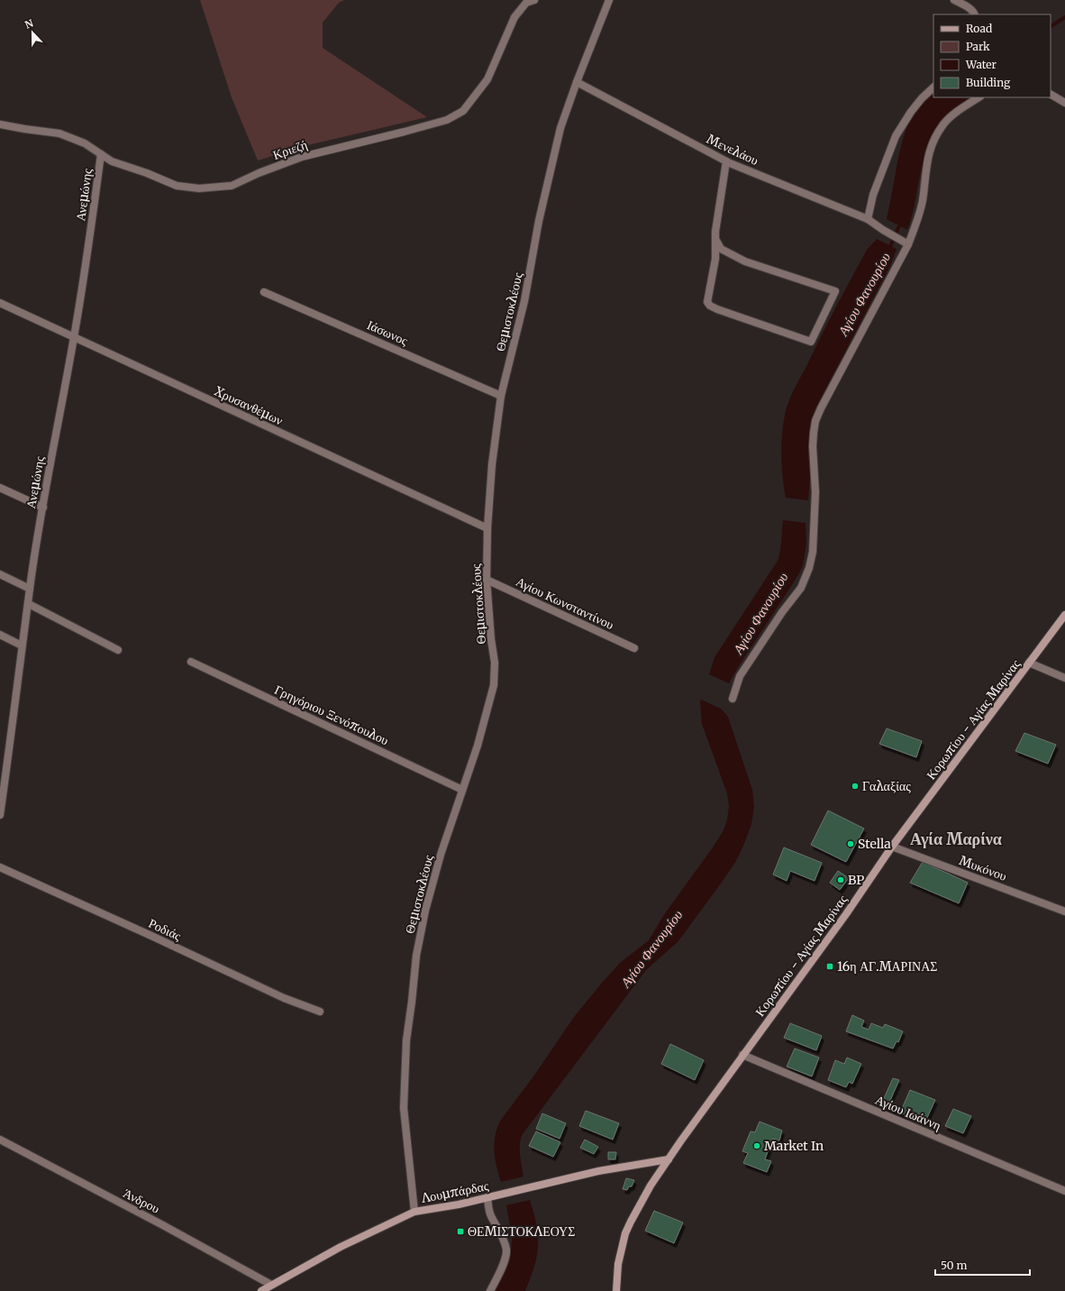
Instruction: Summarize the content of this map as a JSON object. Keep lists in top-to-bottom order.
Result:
{
  "streets": {
    "main road": ["Κορωπίου - Αγίας Μαρίνας", "Λουμπάρδας"],
    "street": [
      "Κριεζή",
      "Μενελάου",
      "Ανεμώνης",
      "Θεμιστοκλέους",
      "Ιάσωνος",
      "Χρυσανθέμων",
      "Αγίου Κωνσταντίνου",
      "Γρηγόριου Ξενόπουλου",
      "Μυκόνου",
      "Ροδιάς",
      "Αγίου Ιωάννη",
      "Άνδρου"
    ]
  },
  "crossings": [
    ["Κριεζή", "Ανεμώνης"],
    ["Μενελάου", "Θεμιστοκλέους"],
    ["Ανεμώνης", "Χρυσανθέμων"],
    ["Θεμιστοκλέους", "Ιάσωνος"],
    ["Θεμιστοκλέους", "Χρυσανθέμων"],
    ["Θεμιστοκλέους", "Αγίου Κωνσταντίνου"],
    ["Θεμιστοκλέους", "Γρηγόριου Ξενόπουλου"],
    ["Θεμιστοκλέους", "Λουμπάρδας"],
    ["Κορωπίου - Αγίας Μαρίνας", "Μυκόνου"],
    ["Κορωπίου - Αγίας Μαρίνας", "Αγίου Ιωάννη"],
    ["Κορωπίου - Αγίας Μαρίνας", "Λουμπάρδας"],
    ["Λουμπάρδας", "Άνδρου"]
  ],
  "districts": ["Αγία Μαρίνα"],
  "water": ["Αγίου Φανουρίου"],
  "places": {
    "other": [
      "Γαλαξίας",
      "Stella",
      "BP",
      "Market In"
    ],
    "transit": ["16η ΑΓ.ΜΑΡΙΝΑΣ", "ΘΕΜΙΣΤΟΚΛΕΟΥΣ"]
  },
  "legend": [
    "Road",
    "Park",
    "Water",
    "Building"
  ],
  "scale_bar": "50 m",
  "north": "top"
}
